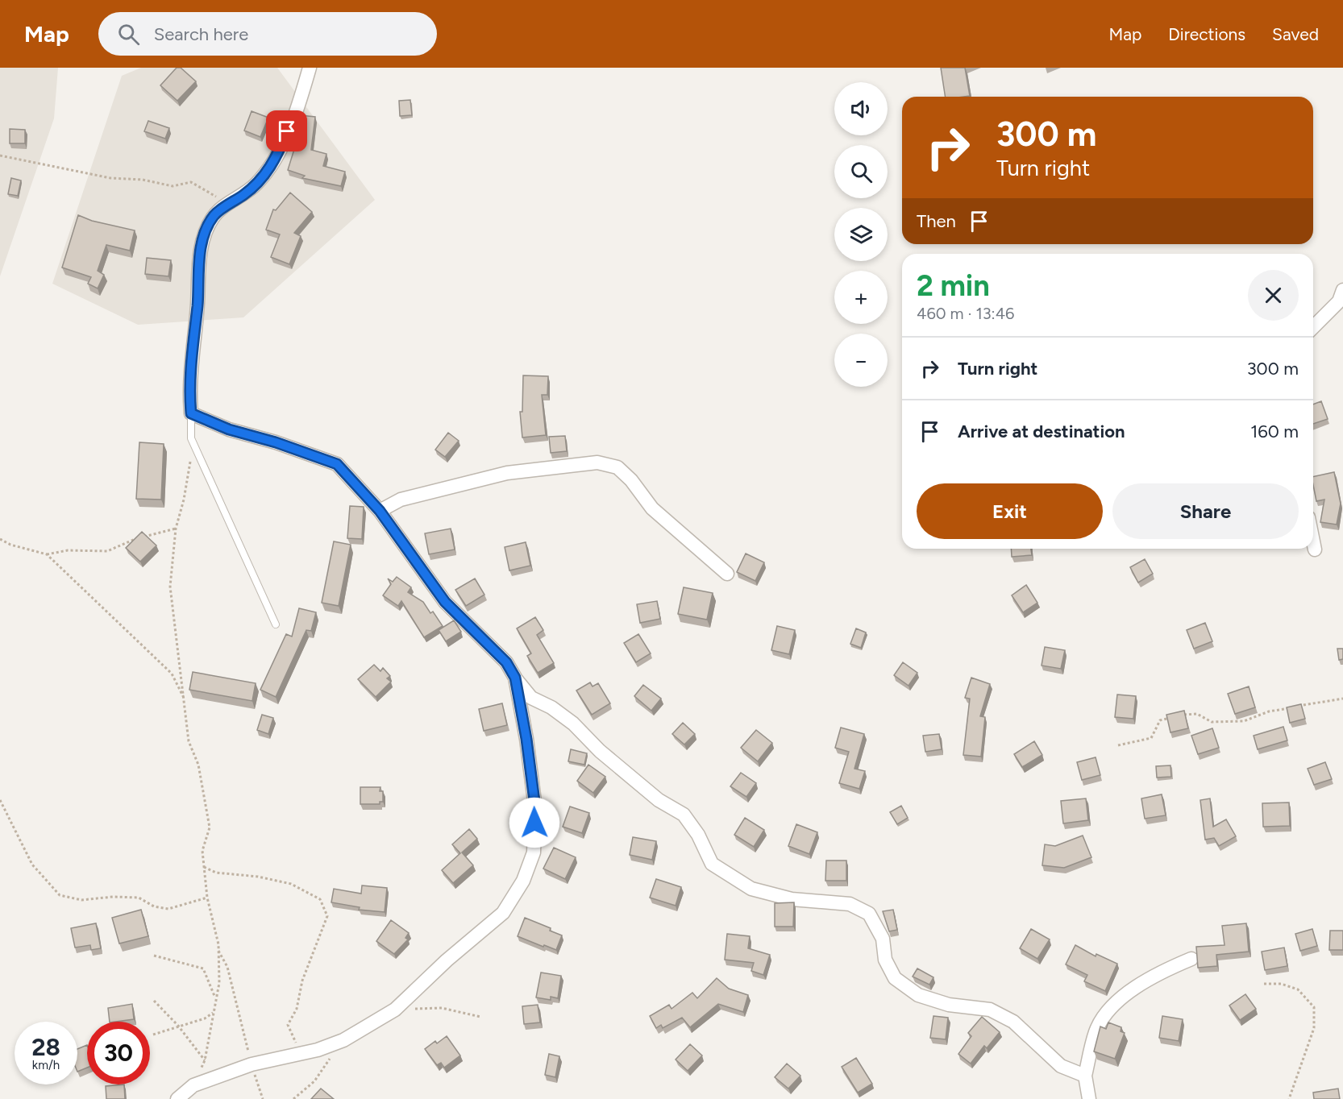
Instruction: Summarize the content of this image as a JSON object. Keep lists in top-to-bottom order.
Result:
{
  "page": {
    "header": "Map",
    "search": "Search here",
    "nav": ["Map", "Directions", "Saved"],
    "map_buttons": ["+", "−"],
    "turn": ["300 m", "Turn right"],
    "then": "Then",
    "heading": ["2 min", "460 m · 13:46"],
    "list": [
      {
        "name": "Turn right",
        "value": "300 m"
      },
      {
        "name": "Arrive at destination",
        "value": "160 m"
      }
    ],
    "buttons": ["Exit", "Share"],
    "speed": "28 km/h",
    "limit": "30"
  }
}
